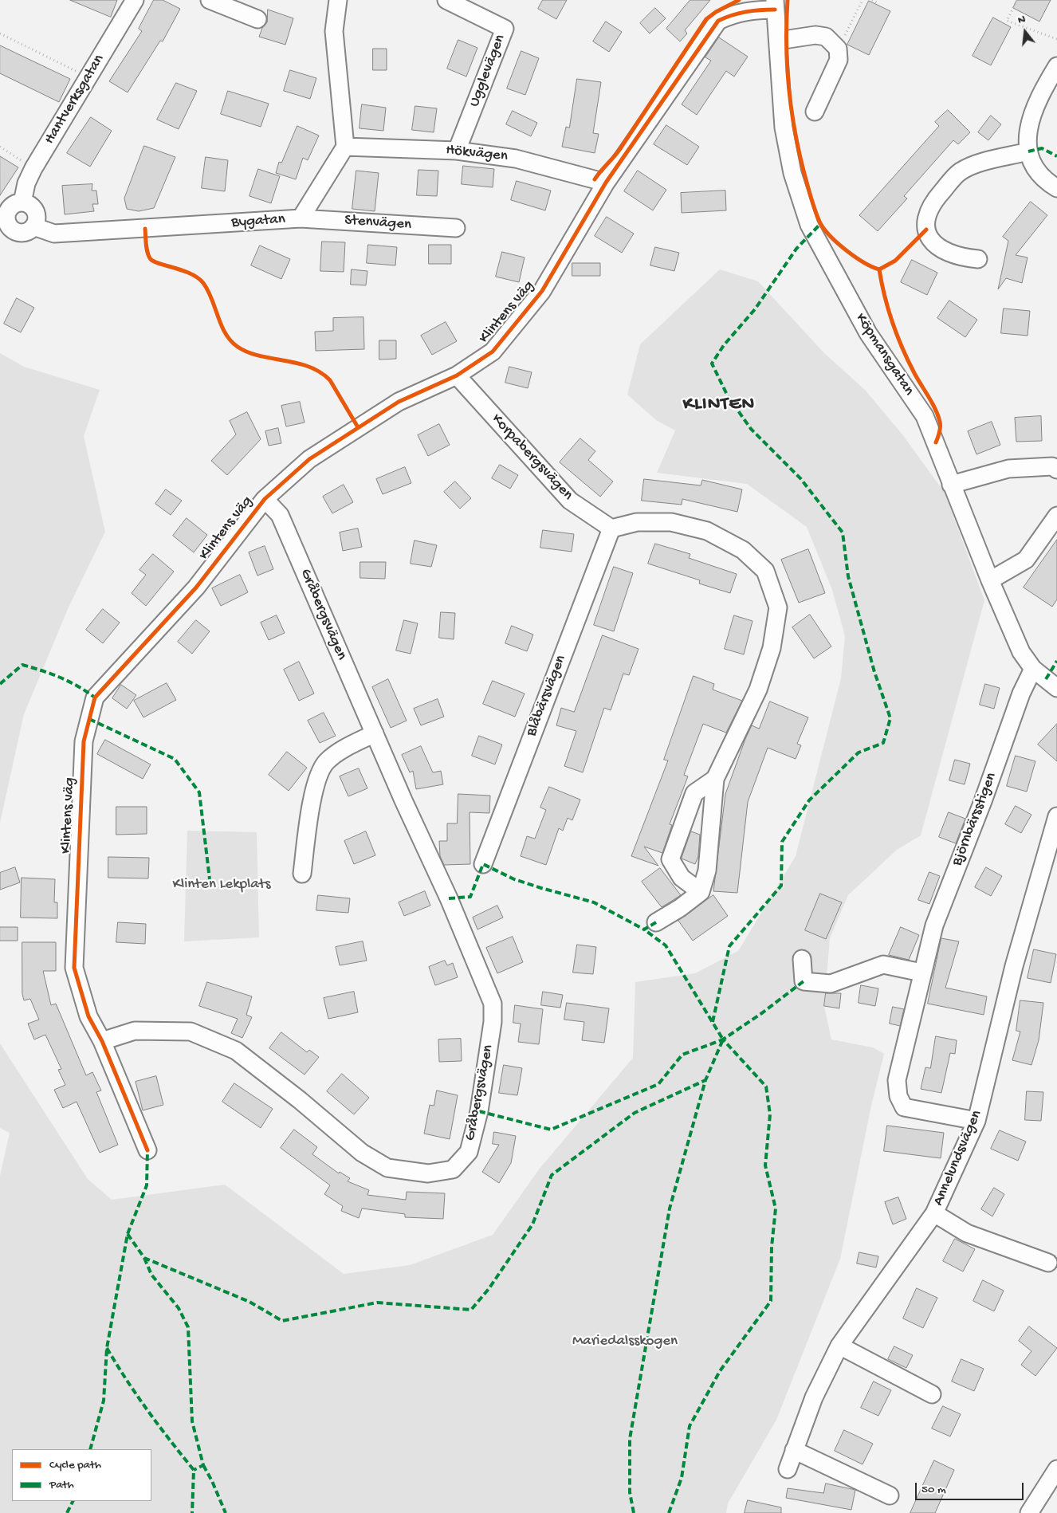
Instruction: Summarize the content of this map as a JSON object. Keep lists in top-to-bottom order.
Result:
{
  "streets": {
    "street": [
      "Ugglevägen",
      "Hantverksgatan",
      "Hökvägen",
      "Bygatan",
      "Stenvägen",
      "Klintens väg",
      "Köpmansgatan",
      "Korpabergsvägen",
      "Gråbergsvägen",
      "Blåbärsvägen",
      "Björnbärsstigen",
      "Annelundsvägen"
    ]
  },
  "crossings": [
    ["Ugglevägen", "Hökvägen"],
    ["Hantverksgatan", "Bygatan"],
    ["Hökvägen", "Bygatan"],
    ["Hökvägen", "Klintens väg"],
    ["Bygatan", "Stenvägen"],
    ["Klintens väg", "Köpmansgatan"],
    ["Klintens väg", "Korpabergsvägen"],
    ["Klintens väg", "Gråbergsvägen"],
    ["Köpmansgatan", "Björnbärsstigen"],
    ["Korpabergsvägen", "Blåbärsvägen"],
    ["Björnbärsstigen", "Annelundsvägen"]
  ],
  "districts": ["KLINTEN"],
  "parks": ["Klinten Lekplats", "Mariedalsskogen"],
  "legend": ["Cycle path", "Path"],
  "scale_bar": "50 m",
  "north": "top"
}
